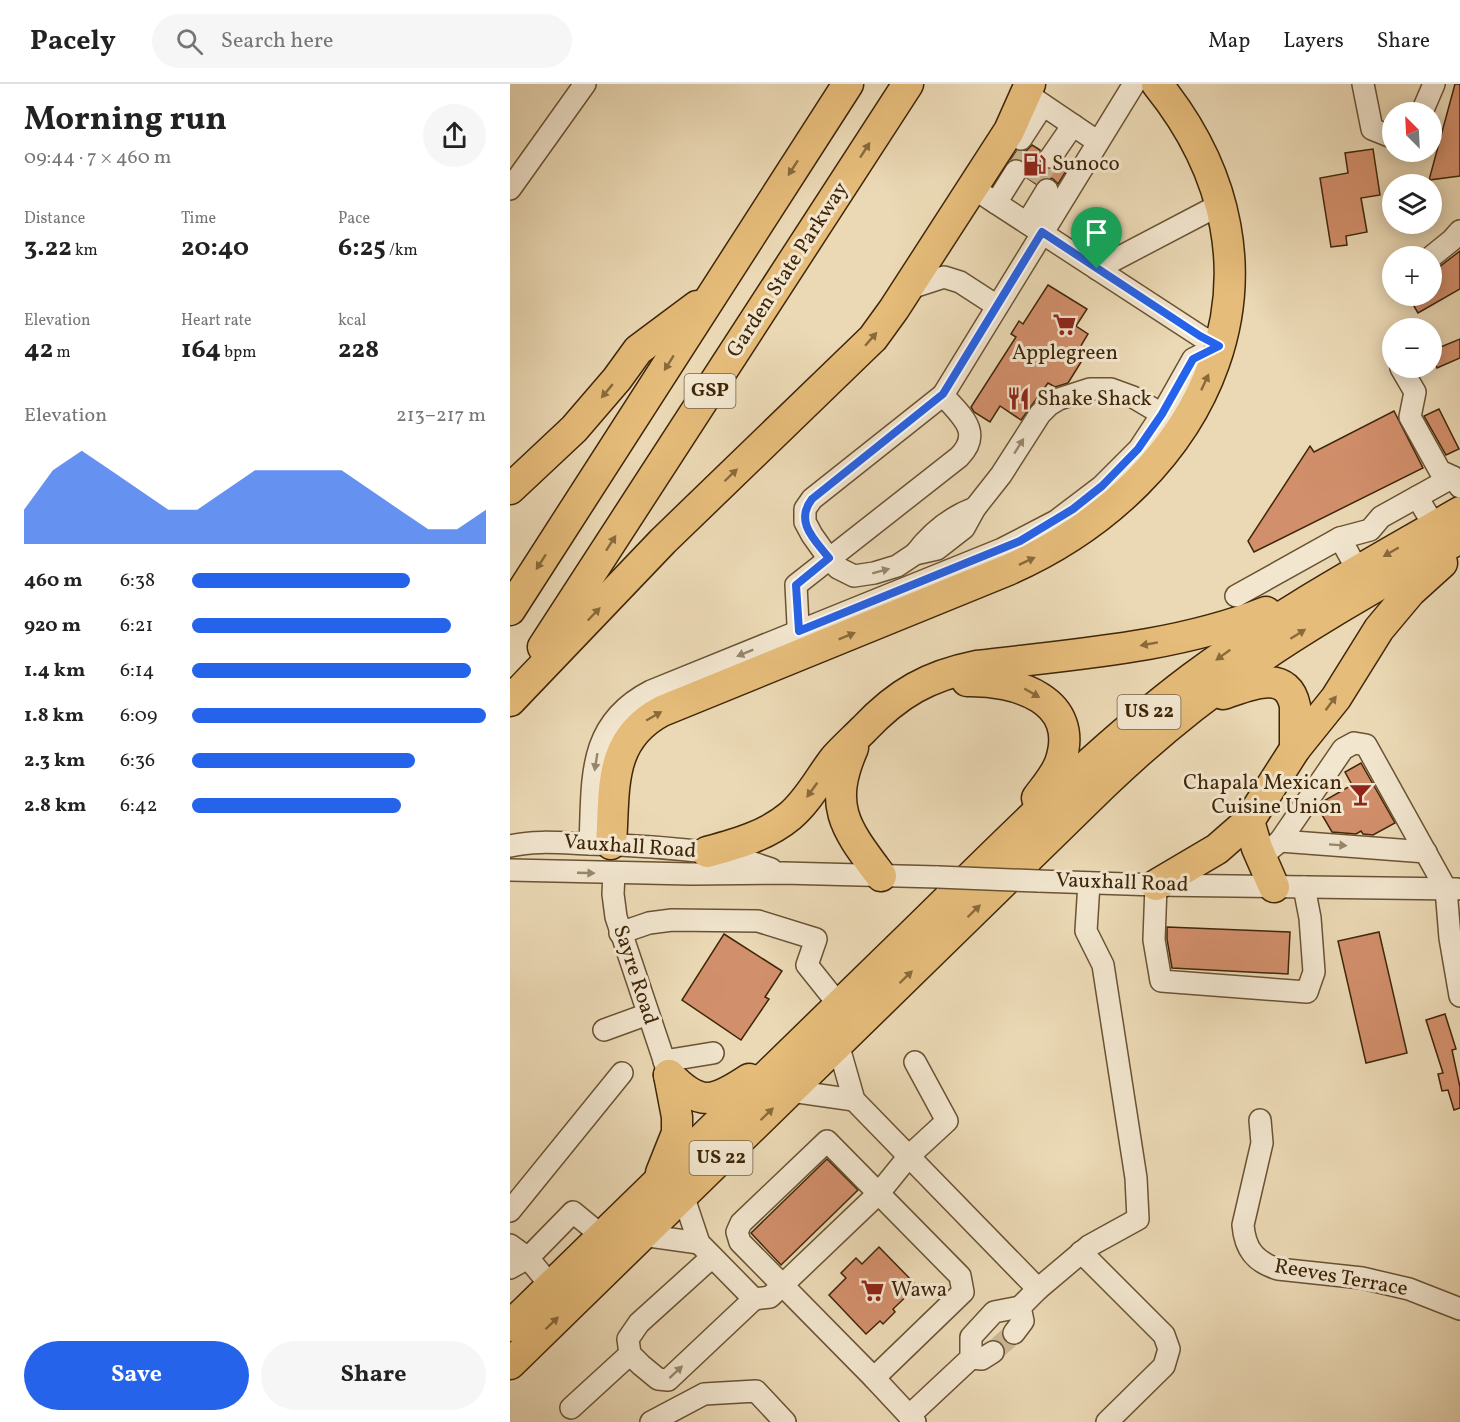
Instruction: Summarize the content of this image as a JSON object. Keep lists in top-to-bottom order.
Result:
{
  "streets": {
    "highway": ["Garden State Parkway", "GSP", "US 22"],
    "street": ["Vauxhall Road", "Sayre Road", "Reeves Terrace"]
  },
  "crossings": [
    ["Vauxhall Road", "Sayre Road"]
  ],
  "places": {
    "fuel station": ["Sunoco"],
    "supermarket": ["Applegreen", "Wawa"],
    "restaurant": ["Shake Shack"],
    "bar": ["Chapala Mexican Cuisine Union"]
  },
  "north": "top left",
  "page": {
    "header": "Pacely",
    "search": "Search here",
    "nav": ["Map", "Layers", "Share"],
    "heading": ["Morning run", "09:44 · 7 × 460 m"],
    "map_buttons": ["+", "−"],
    "stats": [
      ["Distance", "3.22 km"],
      ["Time", "20:40"],
      ["Pace", "6:25 /km"],
      ["Elevation", "42 m"],
      ["Heart rate", "164 bpm"],
      ["kcal", "228"]
    ],
    "chart": ["Elevation", "213–217 m"],
    "list": [
      {
        "name": "460 m",
        "note": "6:38"
      },
      {
        "name": "920 m",
        "note": "6:21"
      },
      {
        "name": "1.4 km",
        "note": "6:14"
      },
      {
        "name": "1.8 km",
        "note": "6:09"
      },
      {
        "name": "2.3 km",
        "note": "6:36"
      },
      {
        "name": "2.8 km",
        "note": "6:42"
      }
    ],
    "buttons": ["Save", "Share"]
  }
}
